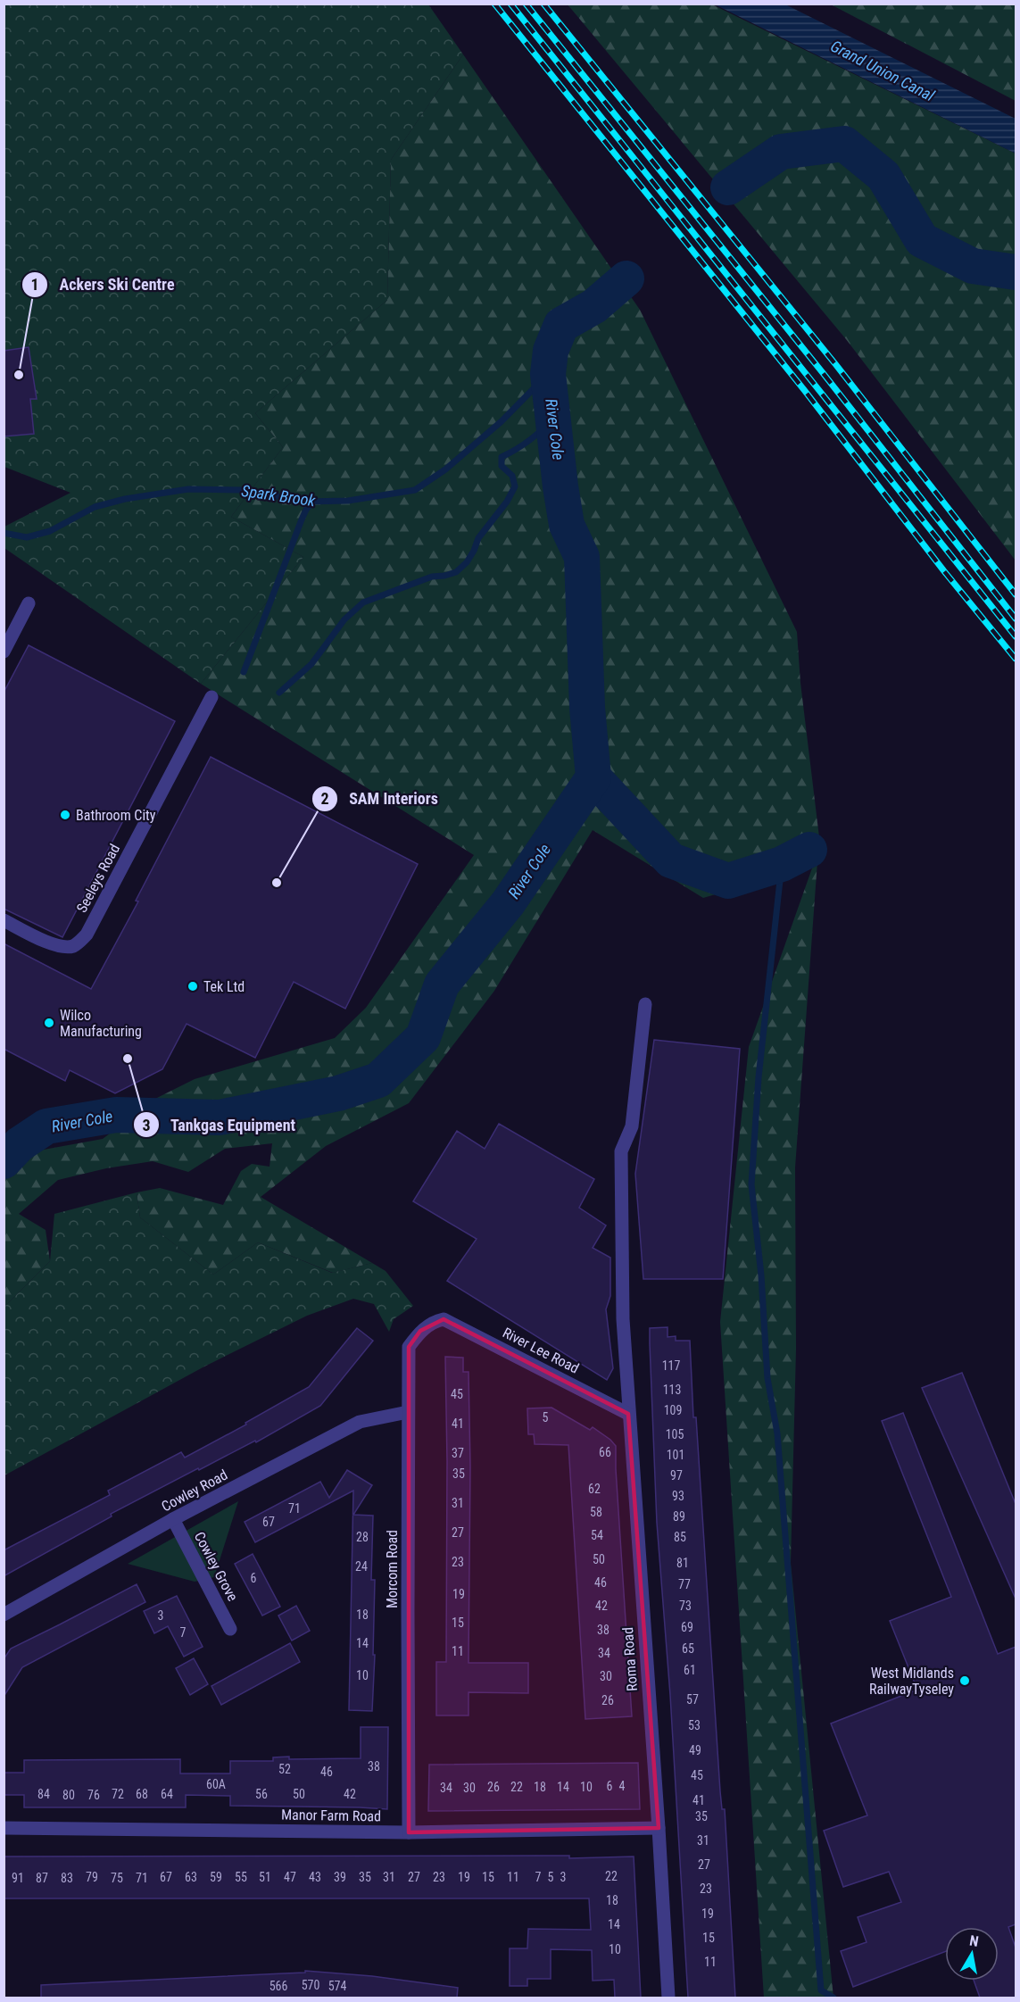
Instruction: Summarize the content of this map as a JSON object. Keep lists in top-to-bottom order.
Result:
{
  "streets": {
    "street": [
      "Seeleys Road",
      "River Lee Road",
      "Cowley Road",
      "Cowley Grove",
      "Morcom Road",
      "Roma Road",
      "Manor Farm Road"
    ]
  },
  "crossings": [
    ["River Lee Road", "Morcom Road"],
    ["River Lee Road", "Roma Road"],
    ["Cowley Road", "Cowley Grove"],
    ["Cowley Road", "Morcom Road"],
    ["Morcom Road", "Manor Farm Road"],
    ["Roma Road", "Manor Farm Road"]
  ],
  "water": ["Grand Union Canal", "River Cole", "Spark Brook"],
  "places": [
    "Ackers Ski Centre",
    "Bathroom City",
    "SAM Interiors",
    "Tek Ltd",
    "Wilco Manufacturing",
    "Tankgas Equipment",
    "West Midlands RailwayTyseley"
  ],
  "house_numbers": [
    "117",
    "113",
    "45",
    "109",
    "5",
    "41",
    "105",
    "66",
    "37",
    "101",
    "35",
    "97",
    "62",
    "93",
    "31",
    "71",
    "58",
    "89",
    "67",
    "27",
    "54",
    "28",
    "85",
    "50",
    "23",
    "81",
    "24",
    "6",
    "46",
    "77",
    "19",
    "42",
    "73",
    "18",
    "3",
    "15",
    "69",
    "38",
    "7",
    "14",
    "65",
    "11",
    "34",
    "61",
    "10",
    "30",
    "57",
    "26",
    "53",
    "49",
    "38",
    "52",
    "46",
    "45",
    "60A",
    "6",
    "4",
    "26",
    "22",
    "18",
    "14",
    "10",
    "34",
    "30",
    "84",
    "72",
    "68",
    "64",
    "56",
    "50",
    "42",
    "80",
    "76",
    "41",
    "35",
    "31",
    "27",
    "22",
    "79",
    "67",
    "63",
    "59",
    "55",
    "51",
    "47",
    "43",
    "39",
    "35",
    "31",
    "27",
    "23",
    "19",
    "15",
    "11",
    "7",
    "5",
    "3",
    "91",
    "87",
    "83",
    "75",
    "71",
    "23",
    "18",
    "19",
    "14",
    "15",
    "10",
    "11",
    "570",
    "566",
    "574"
  ],
  "north": "top"
}
